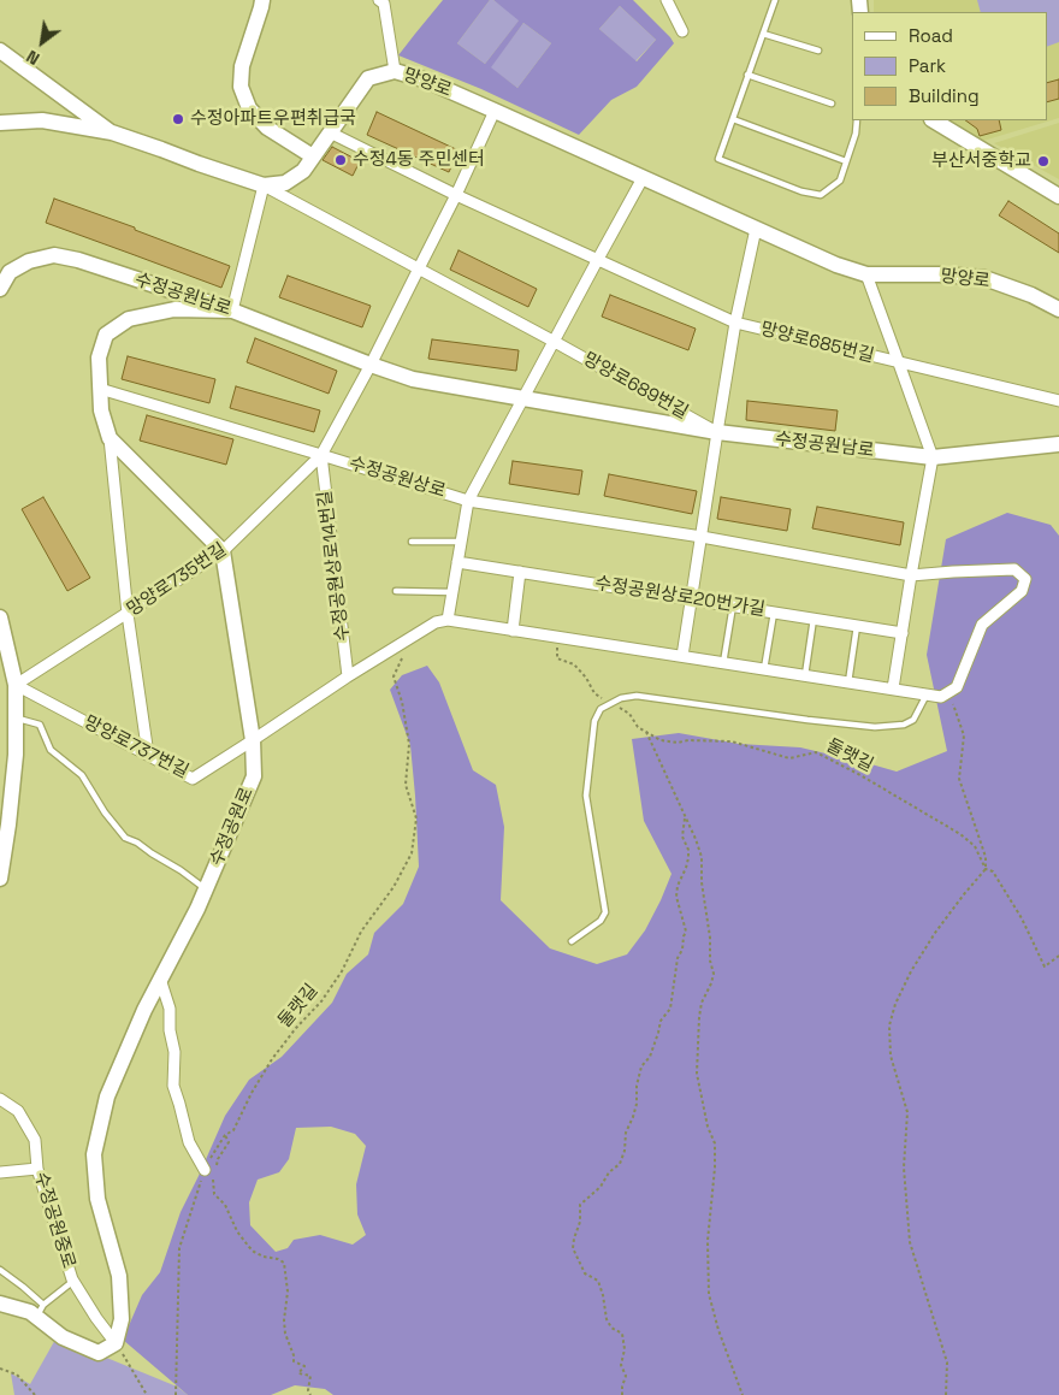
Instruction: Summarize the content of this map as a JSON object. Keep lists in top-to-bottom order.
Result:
{
  "streets": {
    "street": [
      "망양로",
      "수정공원남로",
      "망양로685번길",
      "망양로689번길",
      "수정공원상로",
      "수정공원상로14번길",
      "망양로735번길",
      "수정공원상로20번가길",
      "망양로737번길",
      "수정공원로",
      "수정공원중로"
    ],
    "path": ["둘랫길"]
  },
  "crossings": [
    ["망양로", "망양로685번길"],
    ["망양로", "망양로689번길"],
    ["수정공원남로", "망양로685번길"],
    ["수정공원남로", "망양로689번길"],
    ["망양로685번길", "망양로689번길"],
    ["수정공원상로", "수정공원상로14번길"],
    ["수정공원상로", "망양로735번길"],
    ["수정공원상로14번길", "망양로735번길"],
    ["망양로735번길", "망양로737번길"],
    ["망양로735번길", "수정공원로"],
    ["망양로737번길", "수정공원로"],
    ["수정공원로", "수정공원중로"]
  ],
  "places": ["수정아파트우편취급국", "수정4동 주민센터", "부산서중학교"],
  "legend": ["Road", "Park", "Building"],
  "north": "bottom left"
}
